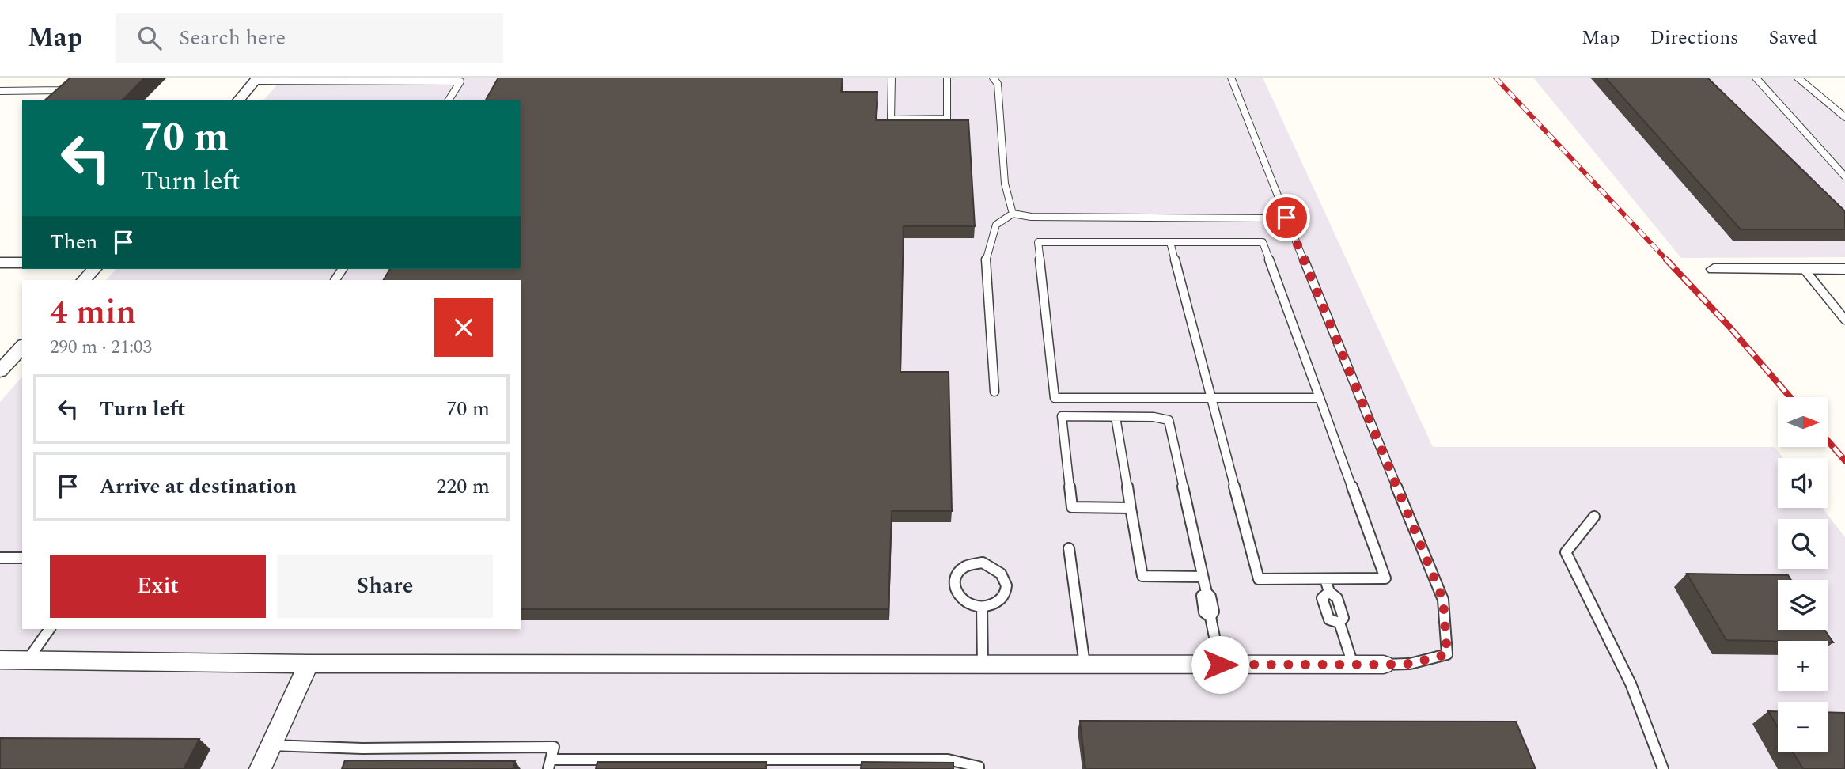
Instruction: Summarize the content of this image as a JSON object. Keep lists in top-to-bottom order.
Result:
{
  "north": "right",
  "page": {
    "header": "Map",
    "search": "Search here",
    "nav": ["Map", "Directions", "Saved"],
    "turn": ["70 m", "Turn left"],
    "then": "Then",
    "heading": ["4 min", "290 m · 21:03"],
    "list": [
      {
        "name": "Turn left",
        "value": "70 m"
      },
      {
        "name": "Arrive at destination",
        "value": "220 m"
      }
    ],
    "map_buttons": ["+", "−"],
    "buttons": ["Exit", "Share"]
  }
}
